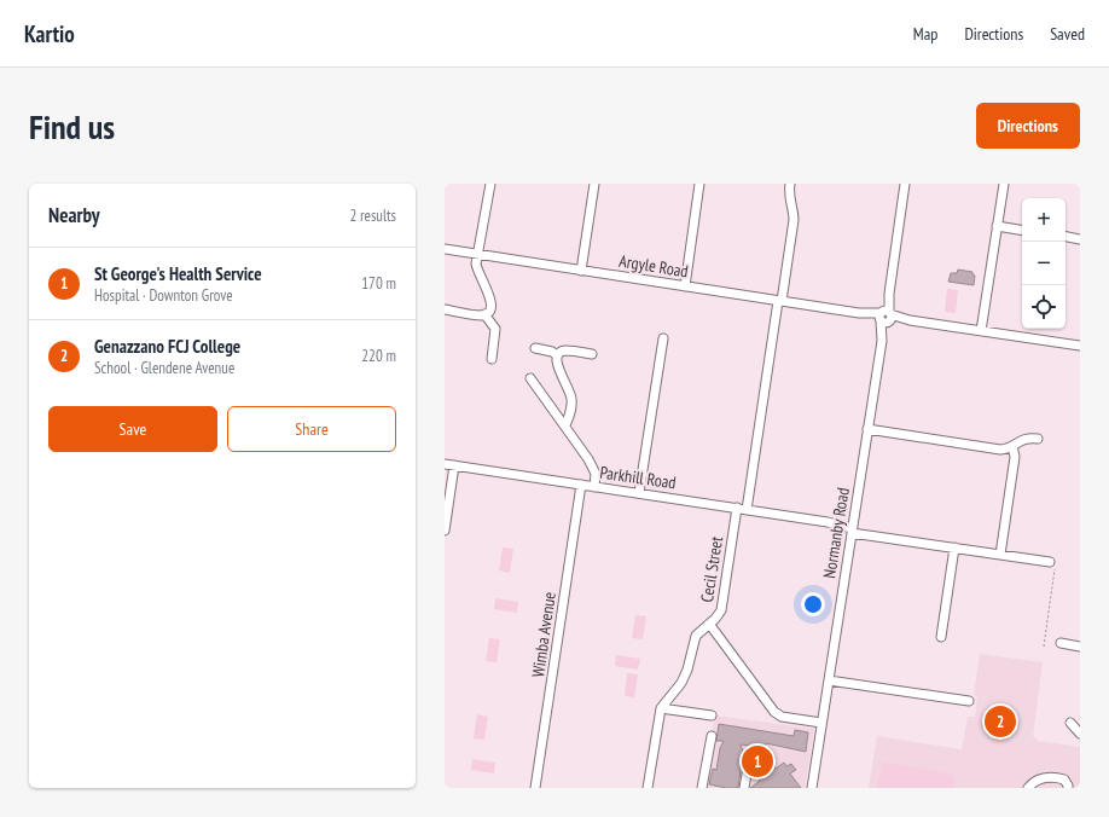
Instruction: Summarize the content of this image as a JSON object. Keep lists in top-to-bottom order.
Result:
{
  "streets": {
    "street": [
      "Argyle Road",
      "Parkhill Road",
      "Normanby Road",
      "Cecil Street",
      "Wimba Avenue"
    ]
  },
  "crossings": [
    ["Argyle Road", "Normanby Road"],
    ["Parkhill Road", "Normanby Road"],
    ["Parkhill Road", "Cecil Street"],
    ["Parkhill Road", "Wimba Avenue"]
  ],
  "page": {
    "header": "Kartio",
    "nav": ["Map", "Directions", "Saved"],
    "buttons": [
      "Directions",
      ["Save", "Share"]
    ],
    "title": "Find us",
    "heading": ["Nearby", "2 results"],
    "map_buttons": ["+", "−"],
    "list": [
      {
        "mark": "1",
        "name": "St George's Health Service",
        "note": "Hospital · Downton Grove",
        "value": "170 m"
      },
      {
        "mark": "2",
        "name": "Genazzano FCJ College",
        "note": "School · Glendene Avenue",
        "value": "220 m"
      }
    ],
    "pins": ["2", "1"]
  }
}
